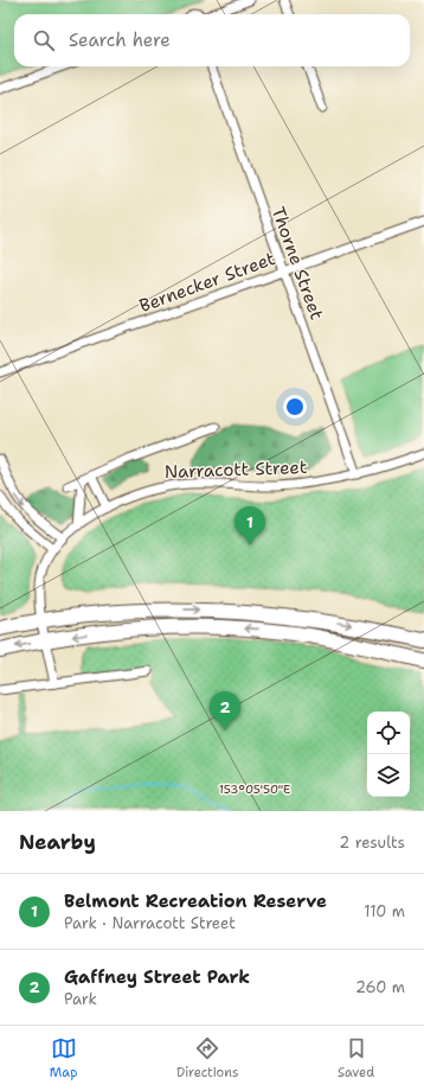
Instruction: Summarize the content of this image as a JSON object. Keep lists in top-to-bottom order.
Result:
{
  "streets": {
    "street": ["Thorne Street", "Bernecker Street", "Narracott Street"]
  },
  "crossings": [
    ["Thorne Street", "Bernecker Street"],
    ["Thorne Street", "Narracott Street"]
  ],
  "page": {
    "search": "Search here",
    "pins": ["1", "2"],
    "heading": ["Nearby", "2 results"],
    "list": [
      {
        "mark": "1",
        "name": "Belmont Recreation Reserve",
        "note": "Park · Narracott Street",
        "value": "110 m"
      },
      {
        "mark": "2",
        "name": "Gaffney Street Park",
        "note": "Park",
        "value": "260 m"
      }
    ],
    "nav": ["Map", "Directions", "Saved"]
  },
  "coordinates": ["153°05'50\"E"]
}
